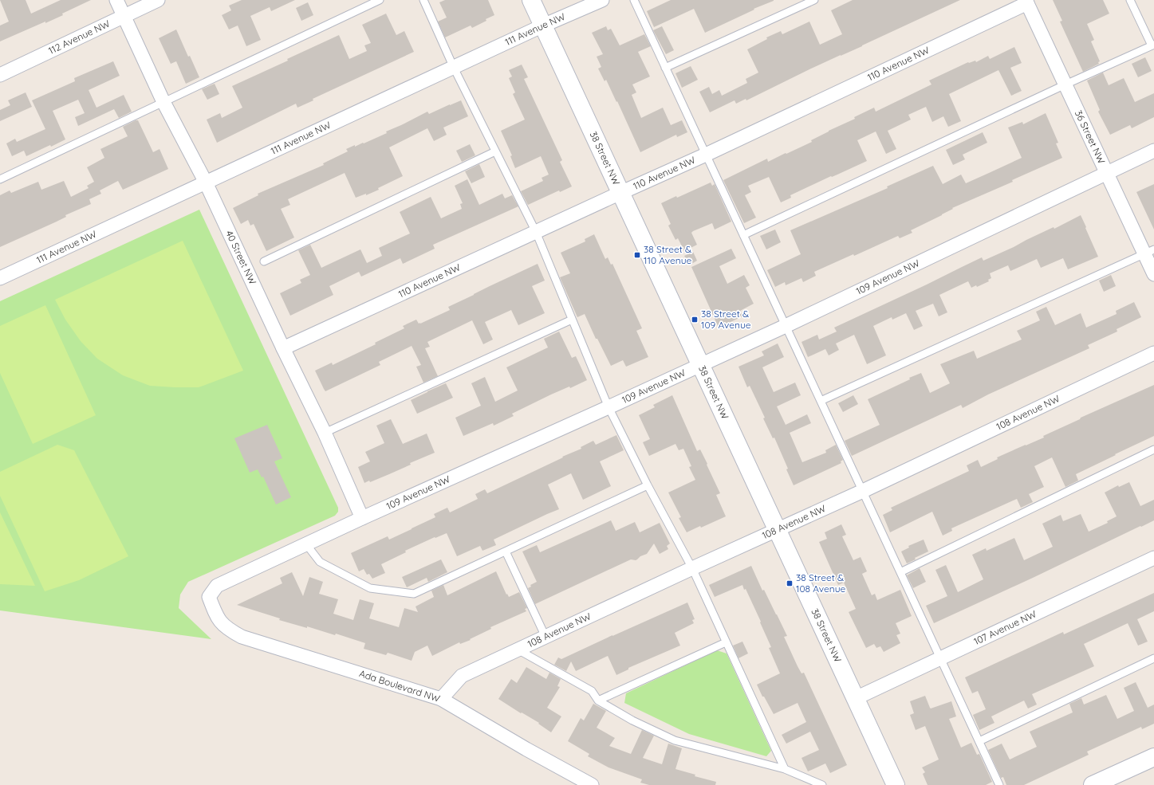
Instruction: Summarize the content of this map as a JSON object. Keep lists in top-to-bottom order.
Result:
{
  "streets": {
    "street": [
      "111 Avenue NW",
      "112 Avenue NW",
      "110 Avenue NW",
      "36 Street NW",
      "38 Street NW",
      "40 Street NW",
      "109 Avenue NW",
      "108 Avenue NW",
      "107 Avenue NW",
      "Ada Boulevard NW"
    ]
  },
  "crossings": [
    ["111 Avenue NW", "38 Street NW"],
    ["111 Avenue NW", "40 Street NW"],
    ["112 Avenue NW", "40 Street NW"],
    ["110 Avenue NW", "36 Street NW"],
    ["110 Avenue NW", "38 Street NW"],
    ["110 Avenue NW", "40 Street NW"],
    ["36 Street NW", "109 Avenue NW"],
    ["38 Street NW", "109 Avenue NW"],
    ["38 Street NW", "108 Avenue NW"],
    ["38 Street NW", "107 Avenue NW"],
    ["40 Street NW", "109 Avenue NW"],
    ["109 Avenue NW", "Ada Boulevard NW"],
    ["108 Avenue NW", "Ada Boulevard NW"]
  ],
  "places": {
    "transit": ["38 Street & 110 Avenue", "38 Street & 109 Avenue", "38 Street & 108 Avenue"]
  }
}
